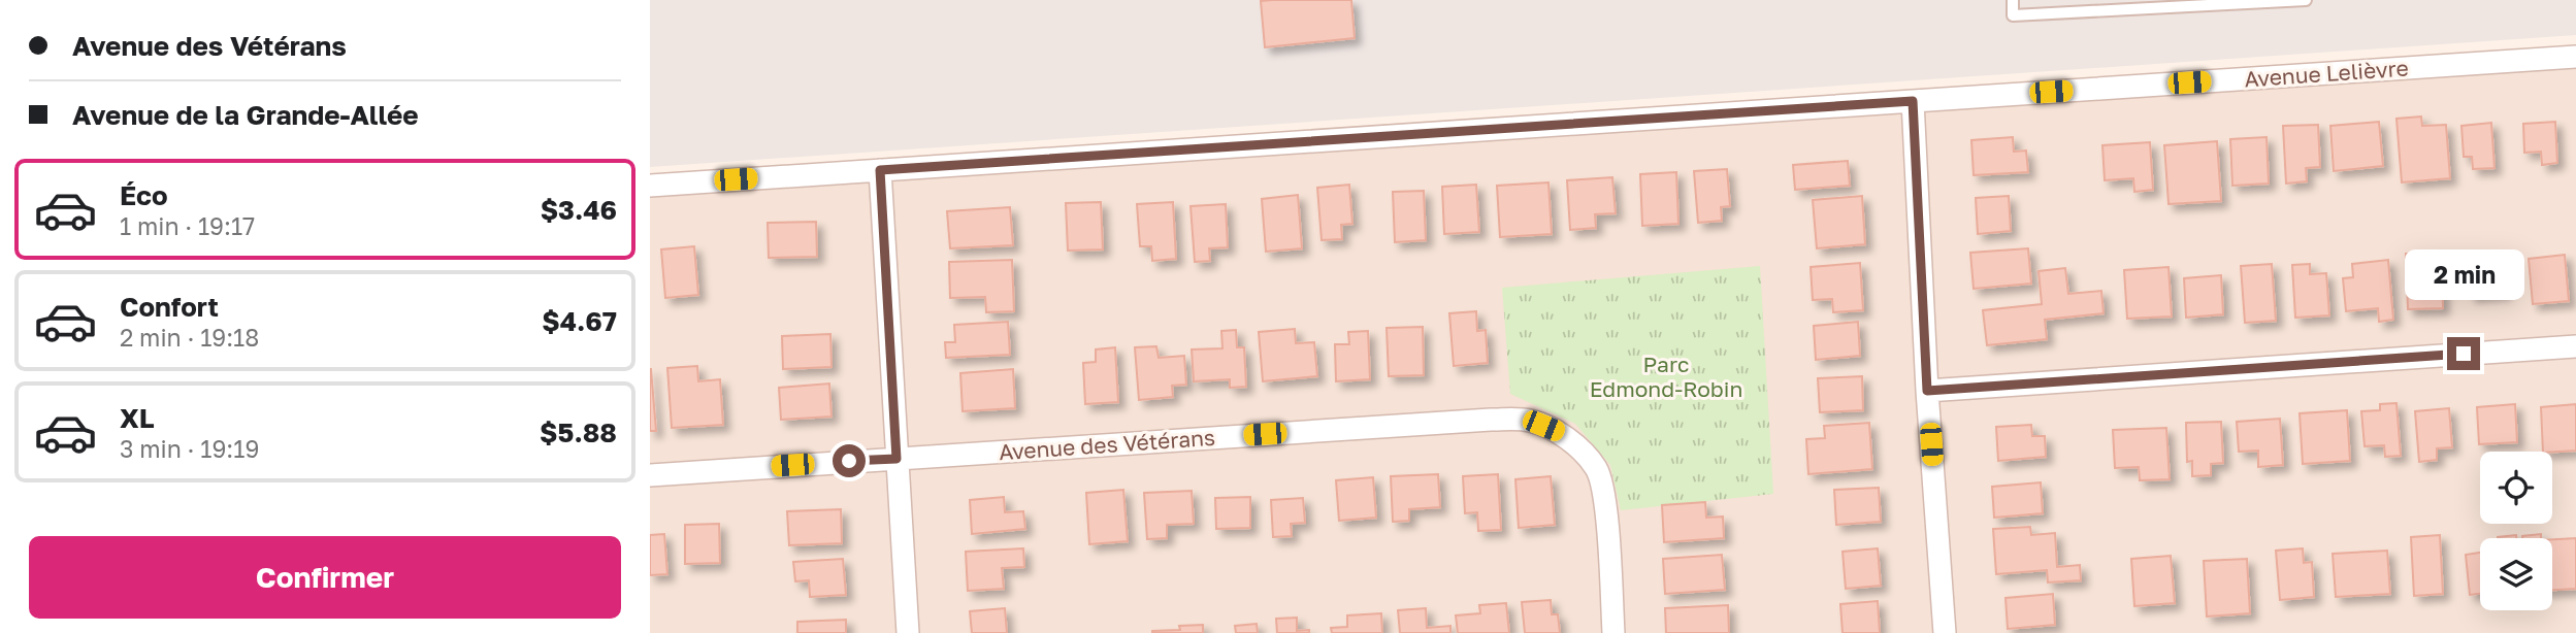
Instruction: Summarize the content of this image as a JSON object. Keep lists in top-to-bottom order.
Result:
{
  "streets": {
    "street": ["Avenue Lelièvre", "Avenue des Vétérans"]
  },
  "parks": ["Parc Edmond-Robin"],
  "page": {
    "banner": ["Avenue des Vétérans", "Avenue de la Grande-Allée"],
    "list": [
      {
        "name": "Éco",
        "note": "1 min · 19:17",
        "value": "$3.46"
      },
      {
        "name": "Confort",
        "note": "2 min · 19:18",
        "value": "$4.67"
      },
      {
        "name": "XL",
        "note": "3 min · 19:19",
        "value": "$5.88"
      }
    ],
    "bubble": "2 min",
    "buttons": "Confirmer"
  }
}
